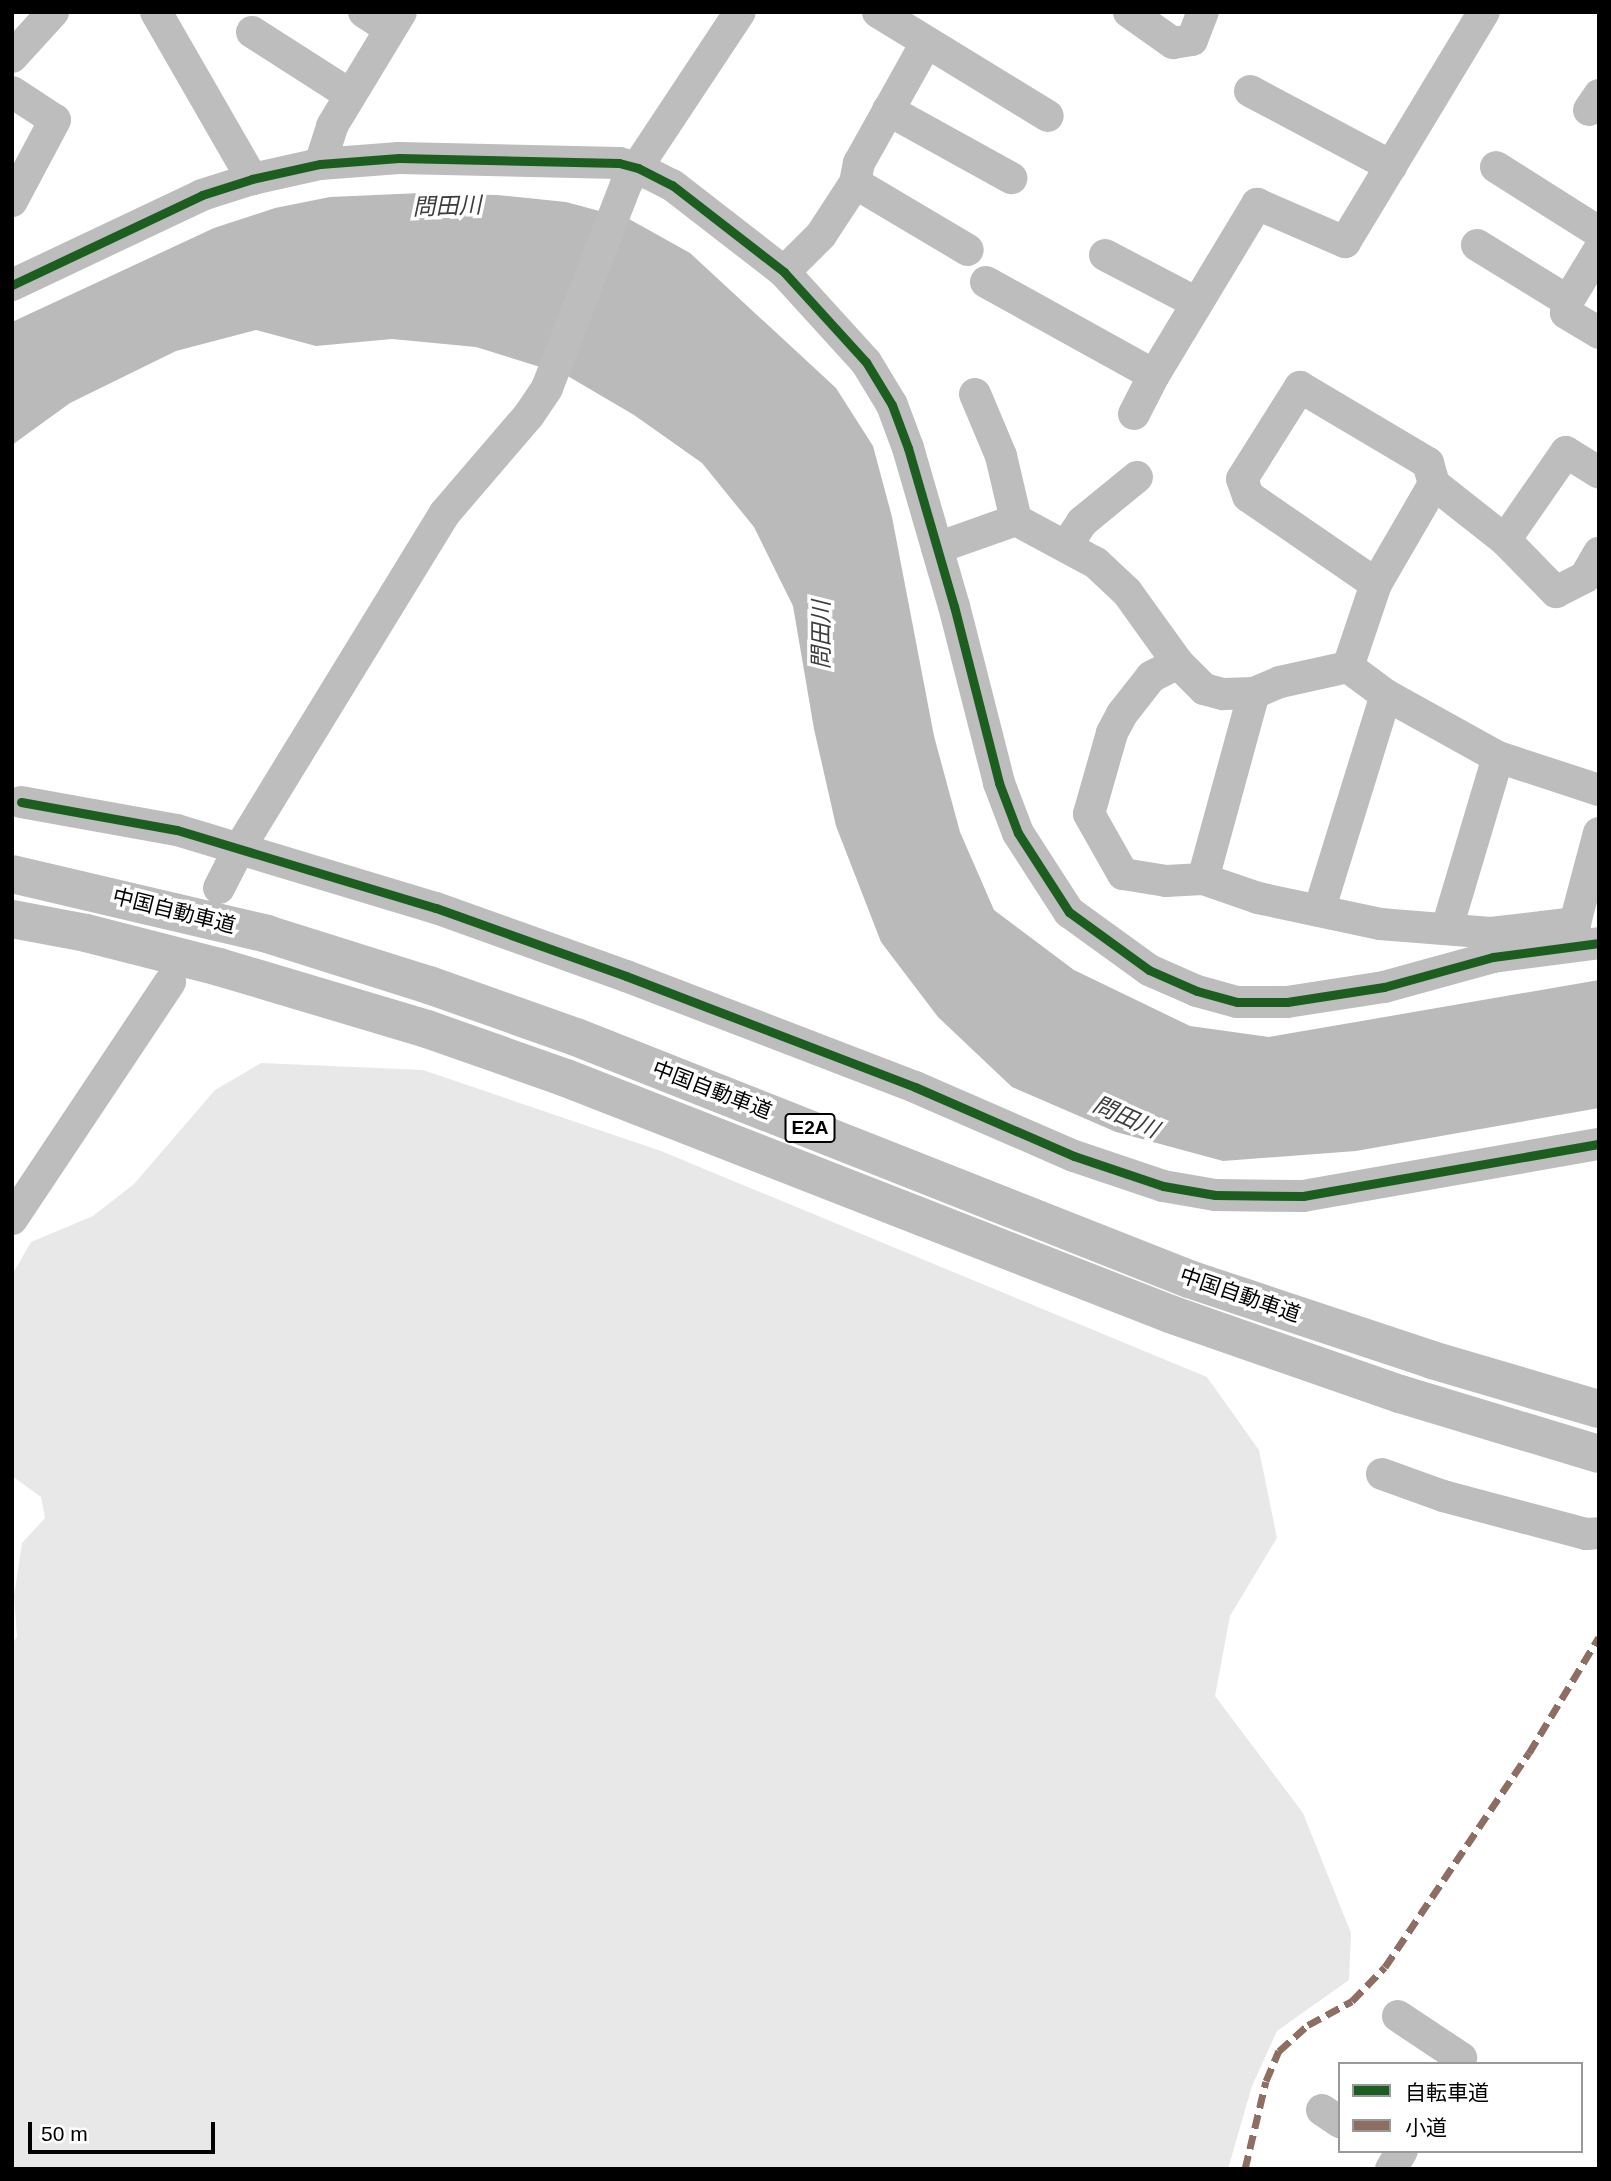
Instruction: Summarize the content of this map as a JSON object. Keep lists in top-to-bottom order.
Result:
{
  "streets": {
    "highway": ["中国自動車道", "E2A"]
  },
  "water": ["問田川"],
  "legend": ["自転車道", "小道"],
  "scale_bar": "50 m"
}
